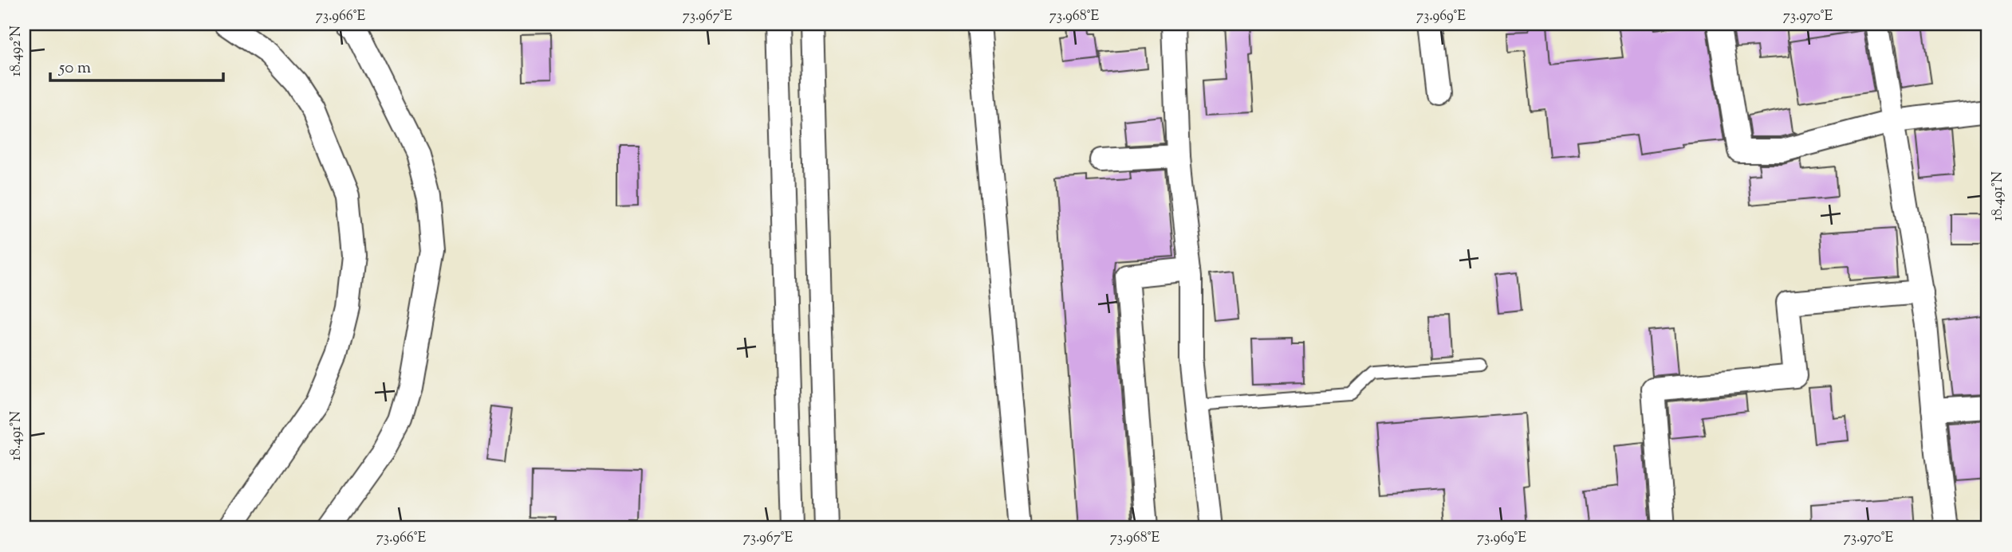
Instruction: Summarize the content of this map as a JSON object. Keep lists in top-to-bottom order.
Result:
{
  "scale_bar": "50 m",
  "coordinates": [
    "73.966°E",
    "73.967°E",
    "73.968°E",
    "73.969°E",
    "73.970°E",
    "18.492°N",
    "18.491°N"
  ]
}
